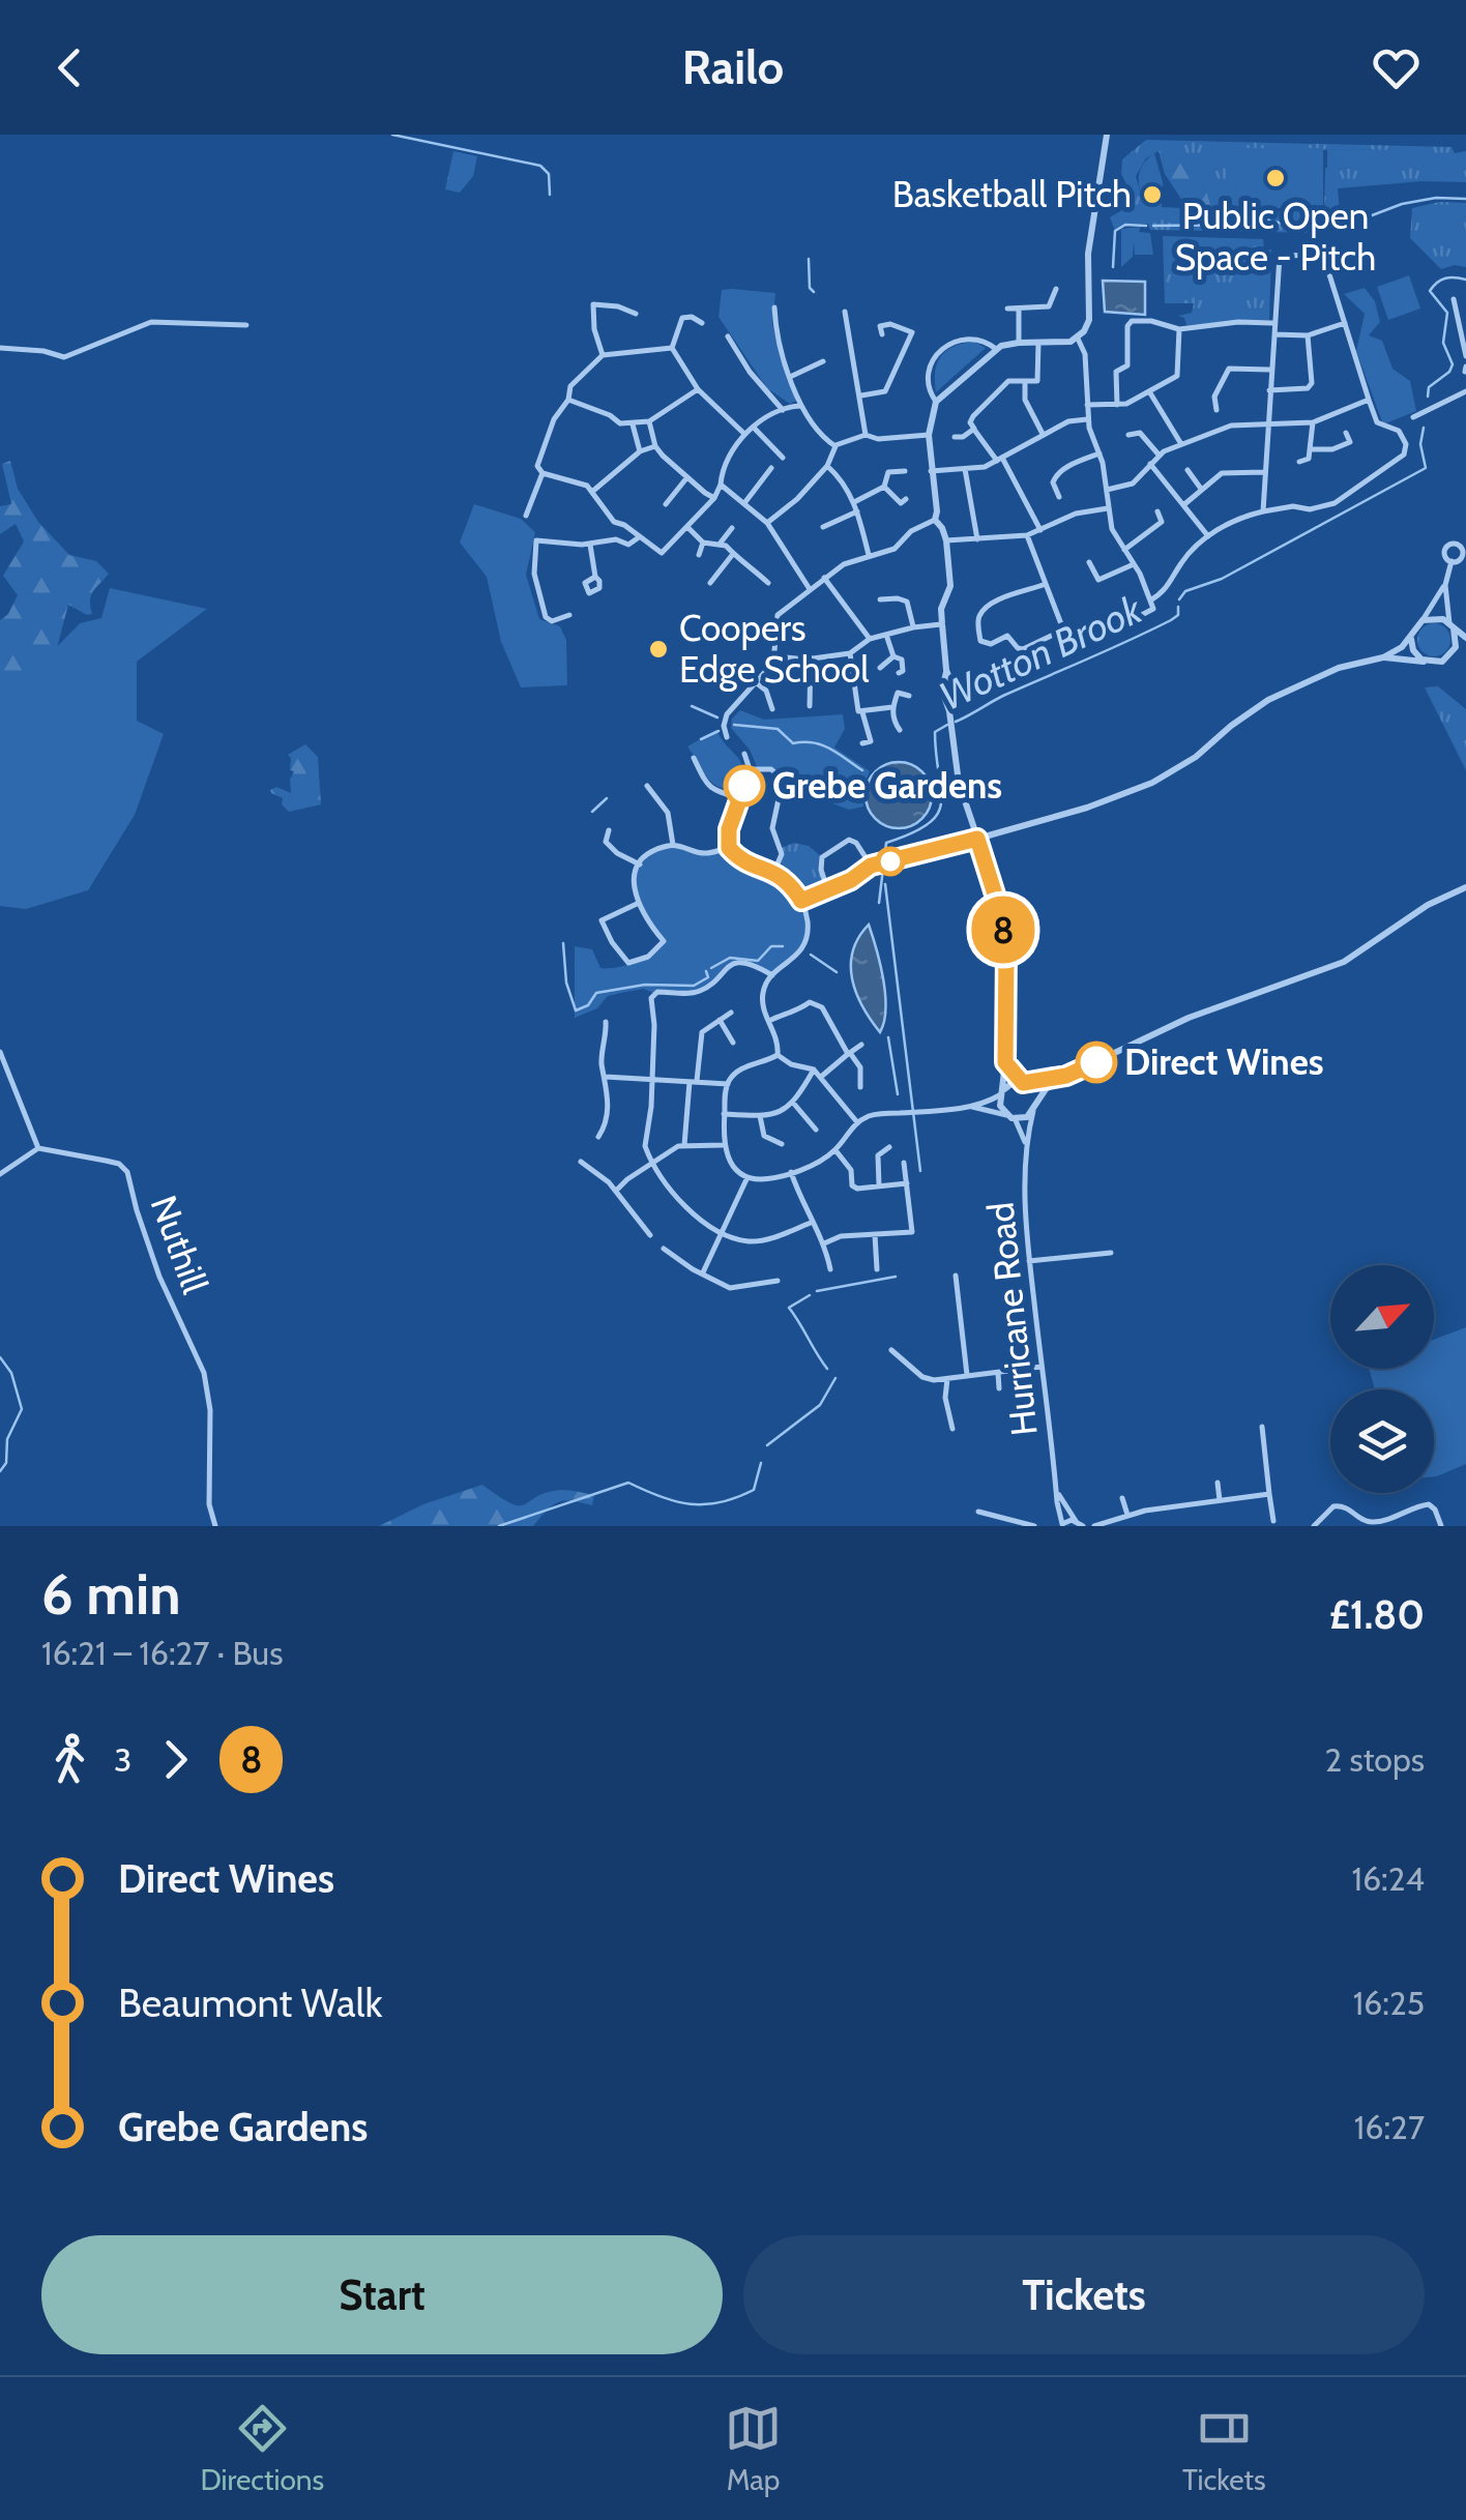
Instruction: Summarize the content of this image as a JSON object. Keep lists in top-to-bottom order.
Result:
{
  "streets": {
    "street": ["Nuthill", "Hurricane Road"]
  },
  "water": ["Wotton Brook"],
  "places": [
    "Public Open Space - Pitch",
    "Basketball Pitch",
    "Coopers Edge School",
    "Grebe Gardens",
    "Direct Wines"
  ],
  "lines": ["bus line 8"],
  "north": "top right",
  "page": {
    "header": "Railo",
    "on_map": "8",
    "heading": ["6 min", "16:21 – 16:27 · Bus", "£1.80"],
    "legs": ["3", "8", "2 stops"],
    "list": [
      {
        "name": "Direct Wines",
        "value": "16:24"
      },
      {
        "name": "Beaumont Walk",
        "value": "16:25"
      },
      {
        "name": "Grebe Gardens",
        "value": "16:27"
      }
    ],
    "buttons": ["Start", "Tickets"],
    "tabs": ["Directions", "Map", "Tickets"]
  }
}
